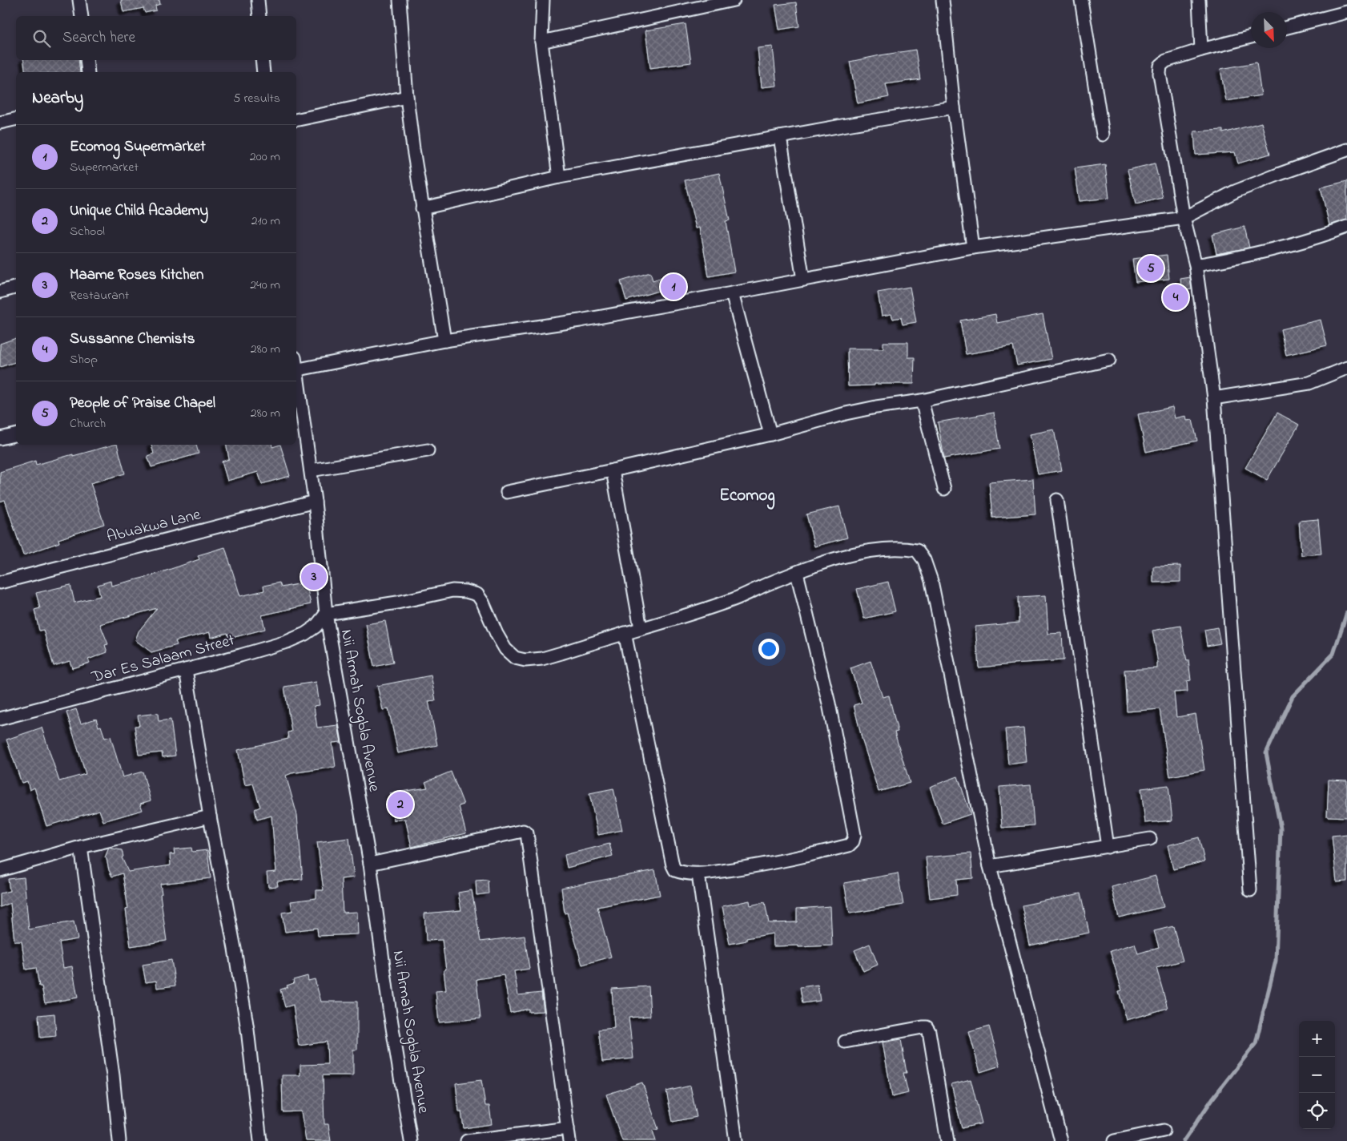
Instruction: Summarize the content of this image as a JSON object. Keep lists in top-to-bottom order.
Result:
{
  "streets": {
    "street": ["Abuakwa Lane", "Dar Es Salaam Street", "Nii Armah Sogbla Avenue"]
  },
  "crossings": [
    ["Abuakwa Lane", "Nii Armah Sogbla Avenue"],
    ["Dar Es Salaam Street", "Nii Armah Sogbla Avenue"]
  ],
  "districts": ["Ecomog"],
  "north": "bottom right",
  "page": {
    "search": "Search here",
    "heading": ["Nearby", "5 results"],
    "list": [
      {
        "mark": "1",
        "name": "Ecomog Supermarket",
        "note": "Supermarket",
        "value": "200 m"
      },
      {
        "mark": "2",
        "name": "Unique Child Academy",
        "note": "School",
        "value": "210 m"
      },
      {
        "mark": "3",
        "name": "Maame Roses Kitchen",
        "note": "Restaurant",
        "value": "240 m"
      },
      {
        "mark": "4",
        "name": "Sussanne Chemists",
        "note": "Shop",
        "value": "280 m"
      },
      {
        "mark": "5",
        "name": "People of Praise Chapel",
        "note": "Church",
        "value": "280 m"
      }
    ],
    "pins": [
      "5",
      "1",
      "4",
      "3",
      "2"
    ],
    "map_buttons": ["+", "−"]
  }
}
